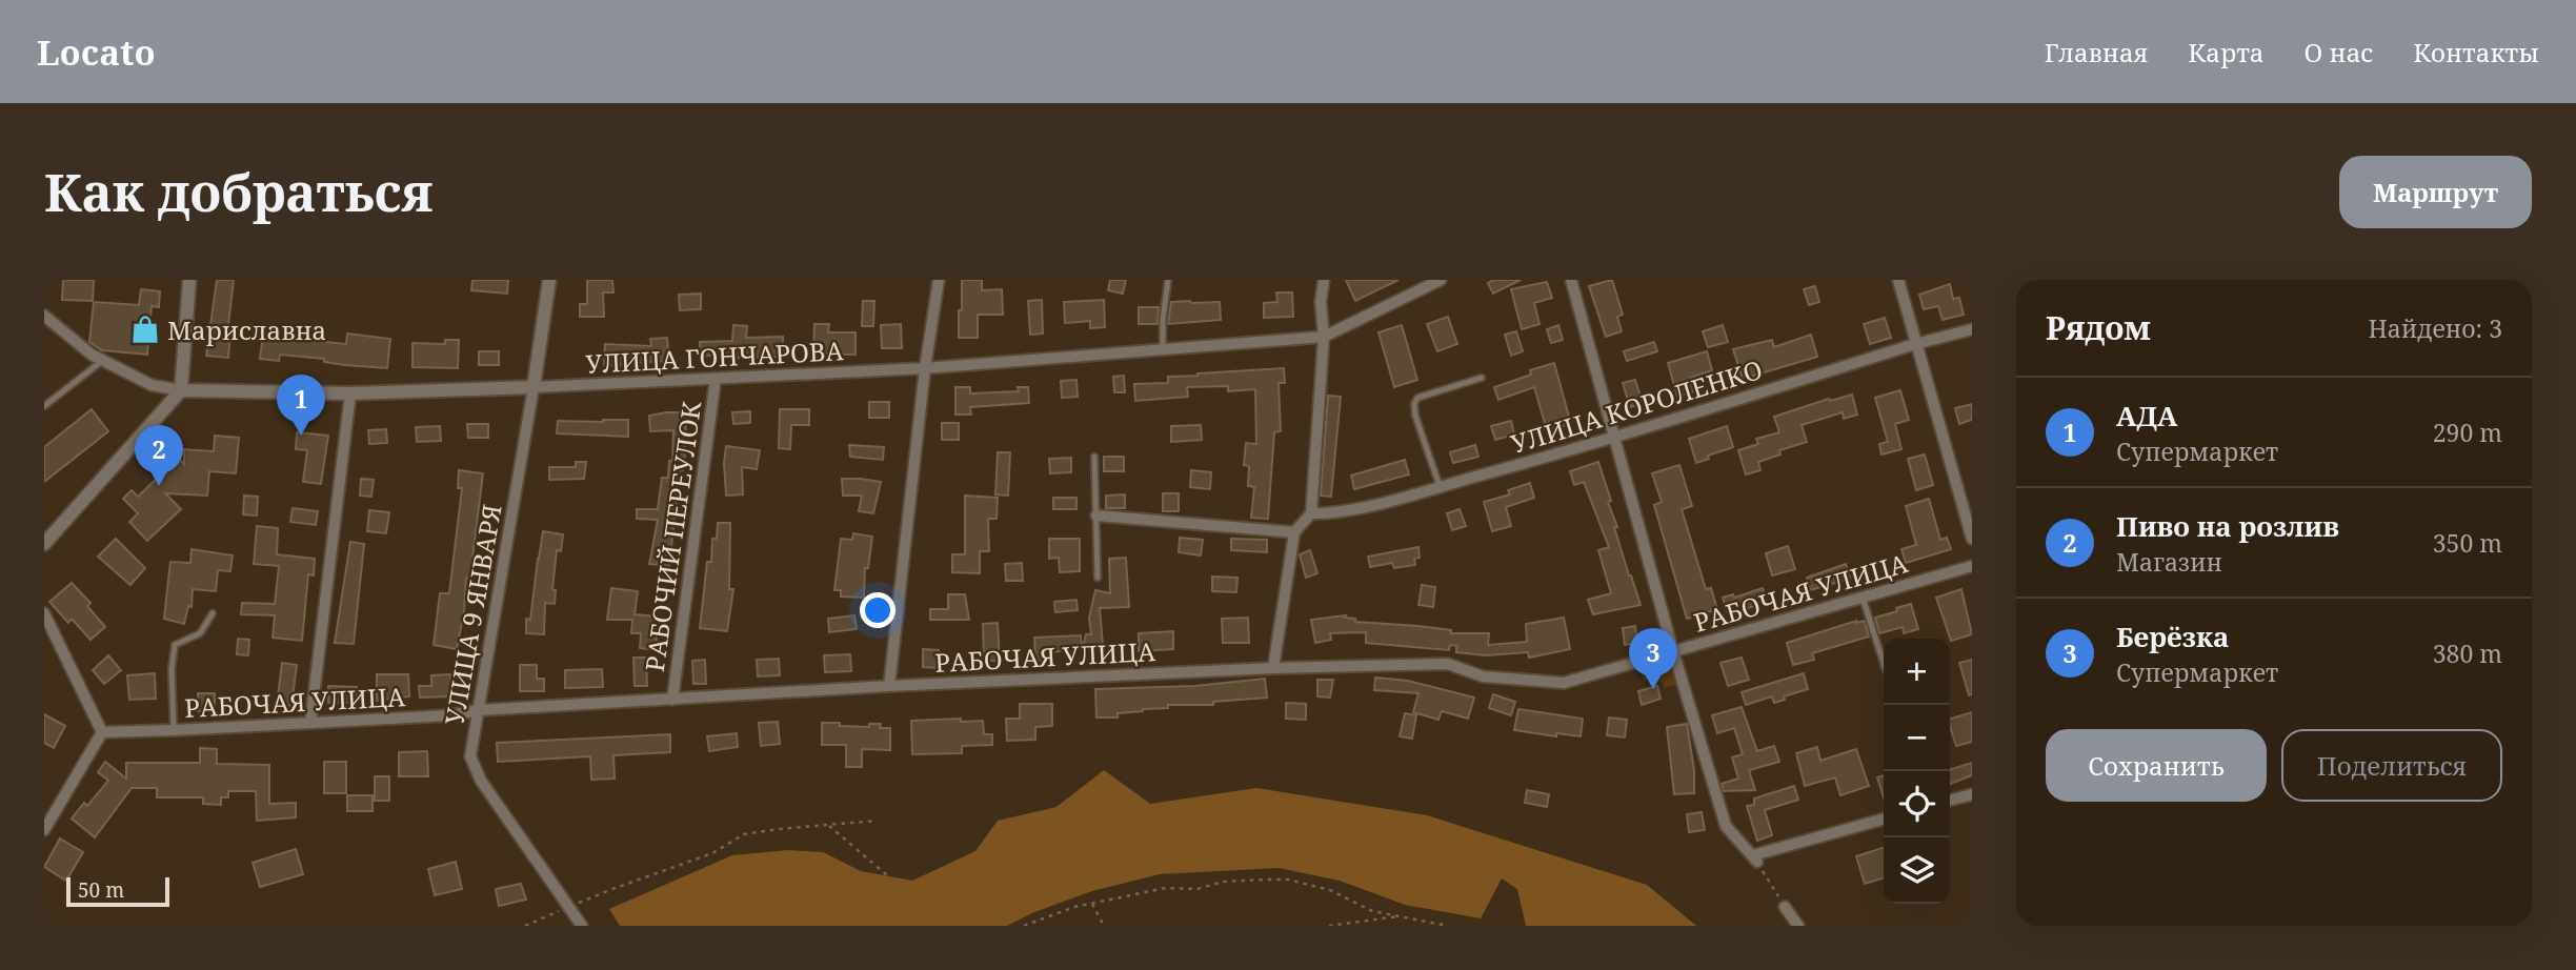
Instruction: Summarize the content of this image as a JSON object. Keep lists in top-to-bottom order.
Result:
{
  "streets": {
    "street": [
      "УЛИЦА ГОНЧАРОВА",
      "УЛИЦА КОРОЛЕНКО",
      "РАБОЧИЙ ПЕРЕУЛОК",
      "РАБОЧАЯ УЛИЦА",
      "УЛИЦА 9 ЯНВАРЯ"
    ]
  },
  "crossings": [
    ["УЛИЦА ГОНЧАРОВА", "РАБОЧИЙ ПЕРЕУЛОК"],
    ["УЛИЦА ГОНЧАРОВА", "УЛИЦА 9 ЯНВАРЯ"],
    ["РАБОЧИЙ ПЕРЕУЛОК", "РАБОЧАЯ УЛИЦА"],
    ["РАБОЧАЯ УЛИЦА", "УЛИЦА 9 ЯНВАРЯ"]
  ],
  "places": {
    "shop": ["Мариславна"]
  },
  "scale_bar": "50 m",
  "page": {
    "header": "Locato",
    "nav": [
      "Главная",
      "Карта",
      "О нас",
      "Контакты"
    ],
    "buttons": [
      "Маршрут",
      ["Сохранить", "Поделиться"]
    ],
    "title": "Как добраться",
    "heading": ["Рядом", "Найдено: 3"],
    "pins": ["1", "2", "3"],
    "list": [
      {
        "mark": "1",
        "name": "АДА",
        "note": "Супермаркет",
        "value": "290 m"
      },
      {
        "mark": "2",
        "name": "Пиво на розлив",
        "note": "Магазин",
        "value": "350 m"
      },
      {
        "mark": "3",
        "name": "Берёзка",
        "note": "Супермаркет",
        "value": "380 m"
      }
    ],
    "map_buttons": ["+", "−"],
    "scale": "50 m"
  }
}
